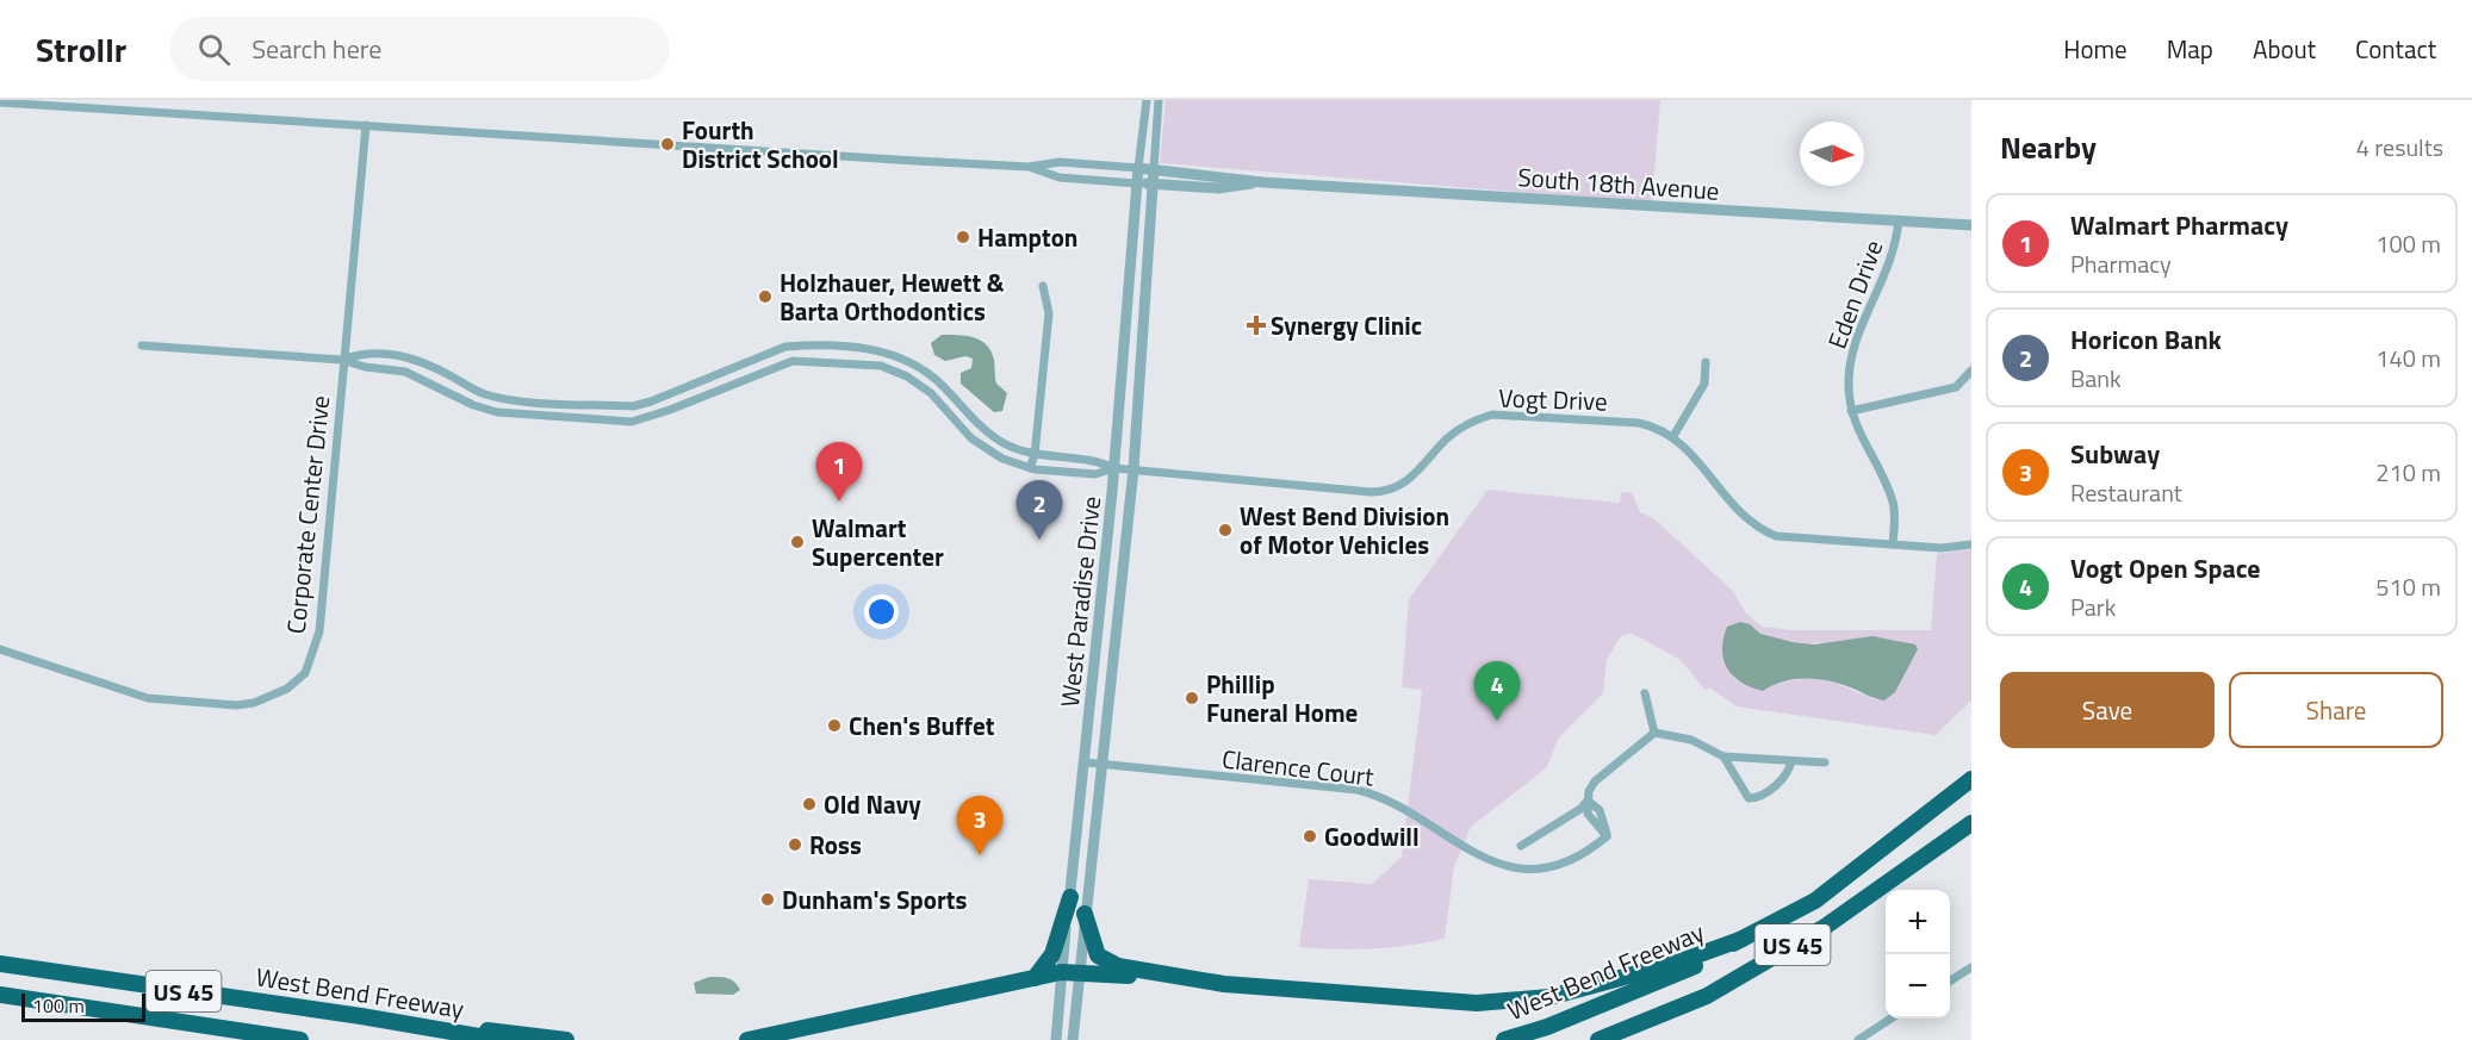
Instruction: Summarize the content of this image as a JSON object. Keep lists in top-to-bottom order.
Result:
{
  "streets": {
    "highway": ["US 45", "West Bend Freeway"],
    "street": [
      "South 18th Avenue",
      "Eden Drive",
      "Vogt Drive",
      "Corporate Center Drive",
      "West Paradise Drive",
      "Clarence Court"
    ]
  },
  "crossings": [
    ["South 18th Avenue", "Eden Drive"],
    ["South 18th Avenue", "Corporate Center Drive"],
    ["South 18th Avenue", "West Paradise Drive"],
    ["Eden Drive", "Vogt Drive"],
    ["Vogt Drive", "West Paradise Drive"],
    ["West Paradise Drive", "Clarence Court"]
  ],
  "places": {
    "other": [
      "Fourth District School",
      "Hampton",
      "Holzhauer, Hewett & Barta Orthodontics",
      "West Bend Division of Motor Vehicles",
      "Walmart Supercenter",
      "Phillip Funeral Home",
      "Chen's Buffet",
      "Old Navy",
      "Goodwill",
      "Ross",
      "Dunham's Sports"
    ],
    "health": ["Synergy Clinic"]
  },
  "scale_bar": "100 m",
  "north": "right",
  "page": {
    "header": "Strollr",
    "search": "Search here",
    "nav": [
      "Home",
      "Map",
      "About",
      "Contact"
    ],
    "heading": ["Nearby", "4 results"],
    "list": [
      {
        "mark": "1",
        "name": "Walmart Pharmacy",
        "note": "Pharmacy",
        "value": "100 m"
      },
      {
        "mark": "2",
        "name": "Horicon Bank",
        "note": "Bank",
        "value": "140 m"
      },
      {
        "mark": "3",
        "name": "Subway",
        "note": "Restaurant",
        "value": "210 m"
      },
      {
        "mark": "4",
        "name": "Vogt Open Space",
        "note": "Park",
        "value": "510 m"
      }
    ],
    "pins": [
      "1",
      "2",
      "4",
      "3"
    ],
    "buttons": ["Save", "Share"],
    "map_buttons": ["+", "−"],
    "scale": "100 m"
  }
}
